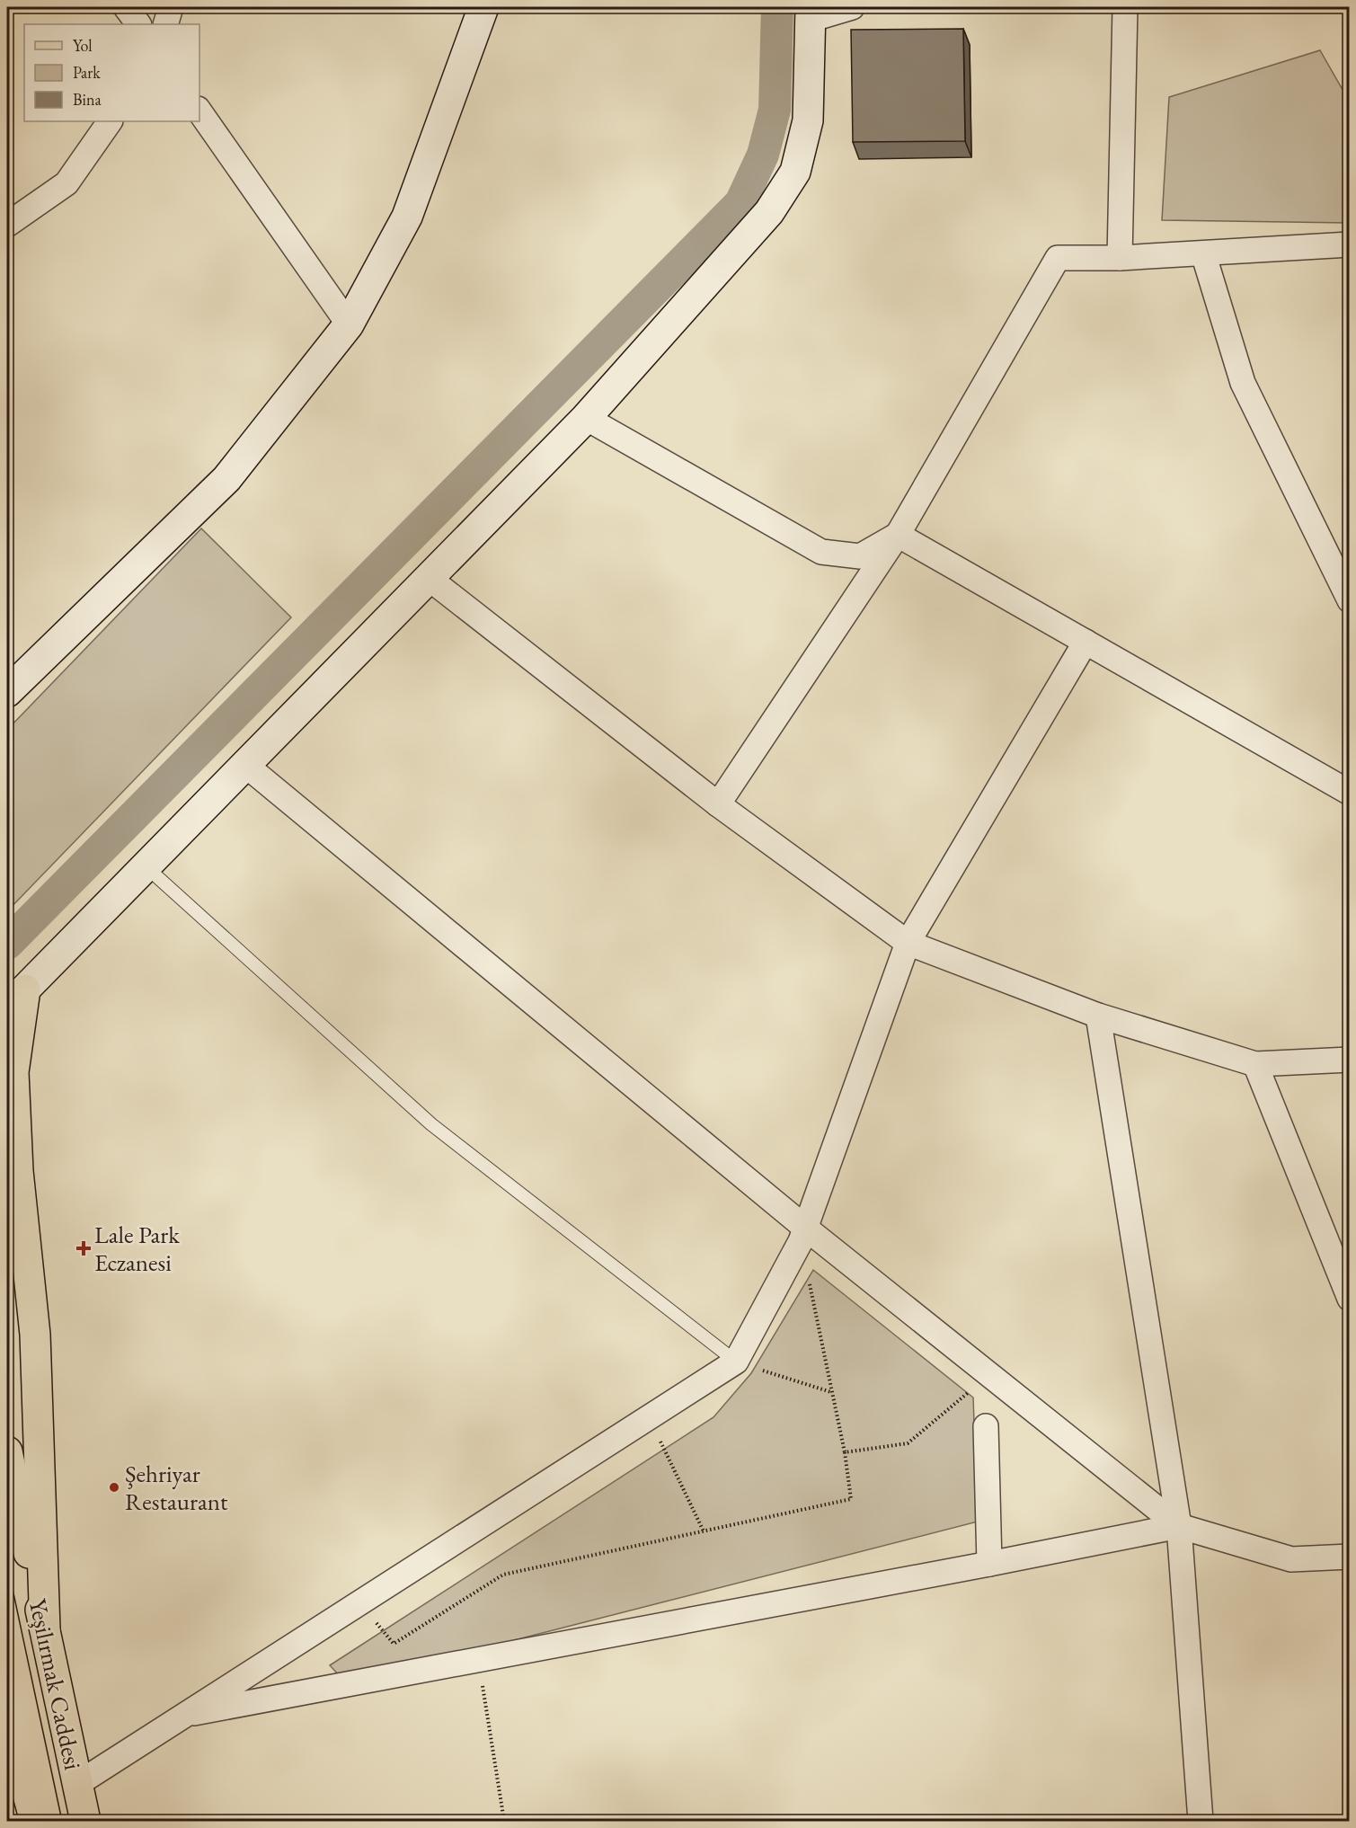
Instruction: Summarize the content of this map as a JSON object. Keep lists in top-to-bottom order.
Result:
{
  "streets": {
    "main road": ["Yeşilırmak Caddesi"]
  },
  "places": {
    "health": ["Lale Park Eczanesi"],
    "other": ["Şehriyar Restaurant"]
  },
  "legend": ["Yol", "Park", "Bina"]
}
